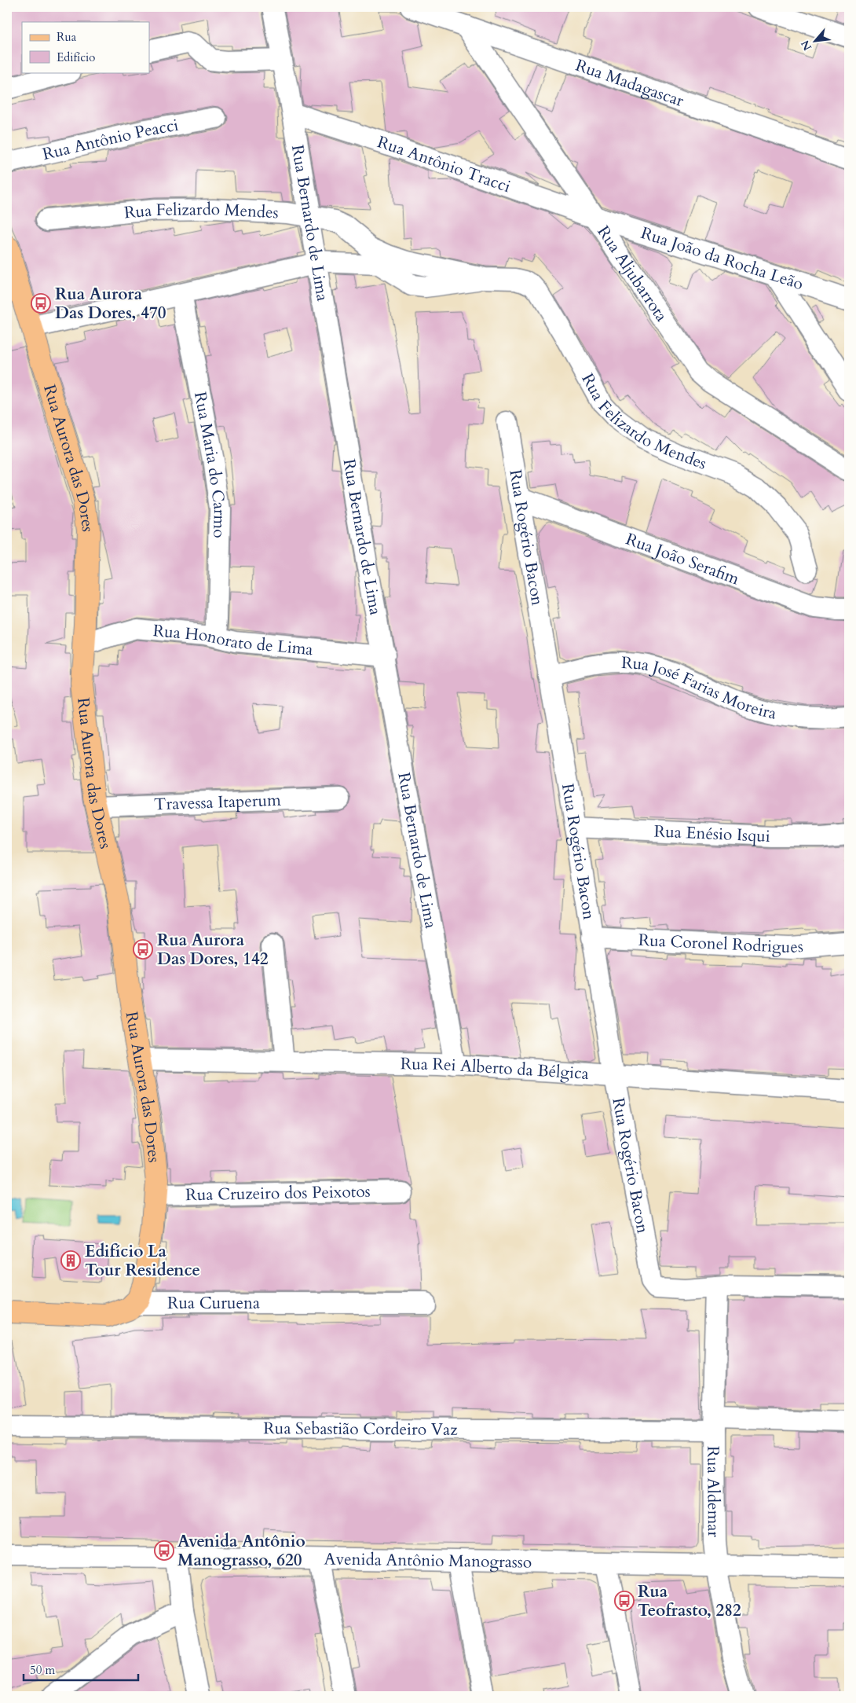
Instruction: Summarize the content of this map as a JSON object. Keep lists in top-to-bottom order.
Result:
{
  "streets": {
    "main road": ["Rua Aurora das Dores"],
    "street": [
      "Rua Madagascar",
      "Rua Antônio Peacci",
      "Rua Antônio Tracci",
      "Rua Felizardo Mendes",
      "Rua Bernardo de Lima",
      "Rua João da Rocha Leão",
      "Rua Aljubarrota",
      "Rua Maria do Carmo",
      "Rua Rogério Bacon",
      "Rua João Serafim",
      "Rua Honorato de Lima",
      "Rua José Farias Moreira",
      "Travessa Itaperum",
      "Rua Enésio Isqui",
      "Rua Coronel Rodrigues",
      "Rua Rei Alberto da Bélgica",
      "Rua Cruzeiro dos Peixotos",
      "Rua Curuena",
      "Rua Sebastião Cordeiro Vaz",
      "Rua Aldemar",
      "Avenida Antônio Manograsso"
    ]
  },
  "crossings": [
    ["Rua Madagascar", "Rua Aljubarrota"],
    ["Rua Antônio Tracci", "Rua Bernardo de Lima"],
    ["Rua Antônio Tracci", "Rua João da Rocha Leão"],
    ["Rua Antônio Tracci", "Rua Aljubarrota"],
    ["Rua Felizardo Mendes", "Rua Bernardo de Lima"],
    ["Rua Felizardo Mendes", "Rua Aurora das Dores"],
    ["Rua Felizardo Mendes", "Rua Maria do Carmo"],
    ["Rua Bernardo de Lima", "Rua Honorato de Lima"],
    ["Rua Bernardo de Lima", "Rua Rei Alberto da Bélgica"],
    ["Rua João da Rocha Leão", "Rua Aljubarrota"],
    ["Rua Aurora das Dores", "Rua Honorato de Lima"],
    ["Rua Aurora das Dores", "Travessa Itaperum"],
    ["Rua Aurora das Dores", "Rua Rei Alberto da Bélgica"],
    ["Rua Aurora das Dores", "Rua Cruzeiro dos Peixotos"],
    ["Rua Aurora das Dores", "Rua Curuena"],
    ["Rua Maria do Carmo", "Rua Honorato de Lima"],
    ["Rua Rogério Bacon", "Rua João Serafim"],
    ["Rua Rogério Bacon", "Rua José Farias Moreira"],
    ["Rua Rogério Bacon", "Rua Enésio Isqui"],
    ["Rua Rogério Bacon", "Rua Coronel Rodrigues"],
    ["Rua Rogério Bacon", "Rua Rei Alberto da Bélgica"],
    ["Rua Rogério Bacon", "Rua Aldemar"],
    ["Rua Sebastião Cordeiro Vaz", "Rua Aldemar"],
    ["Rua Aldemar", "Avenida Antônio Manograsso"]
  ],
  "places": {
    "bus stop": [
      "Rua Aurora Das Dores, 470",
      "Rua Aurora Das Dores, 142",
      "Avenida Antônio Manograsso, 620",
      "Rua Teofrasto, 282"
    ],
    "building": ["Edifício La Tour Residence"]
  },
  "legend": ["Rua", "Edifício"],
  "scale_bar": "50 m",
  "north": "bottom left"
}
